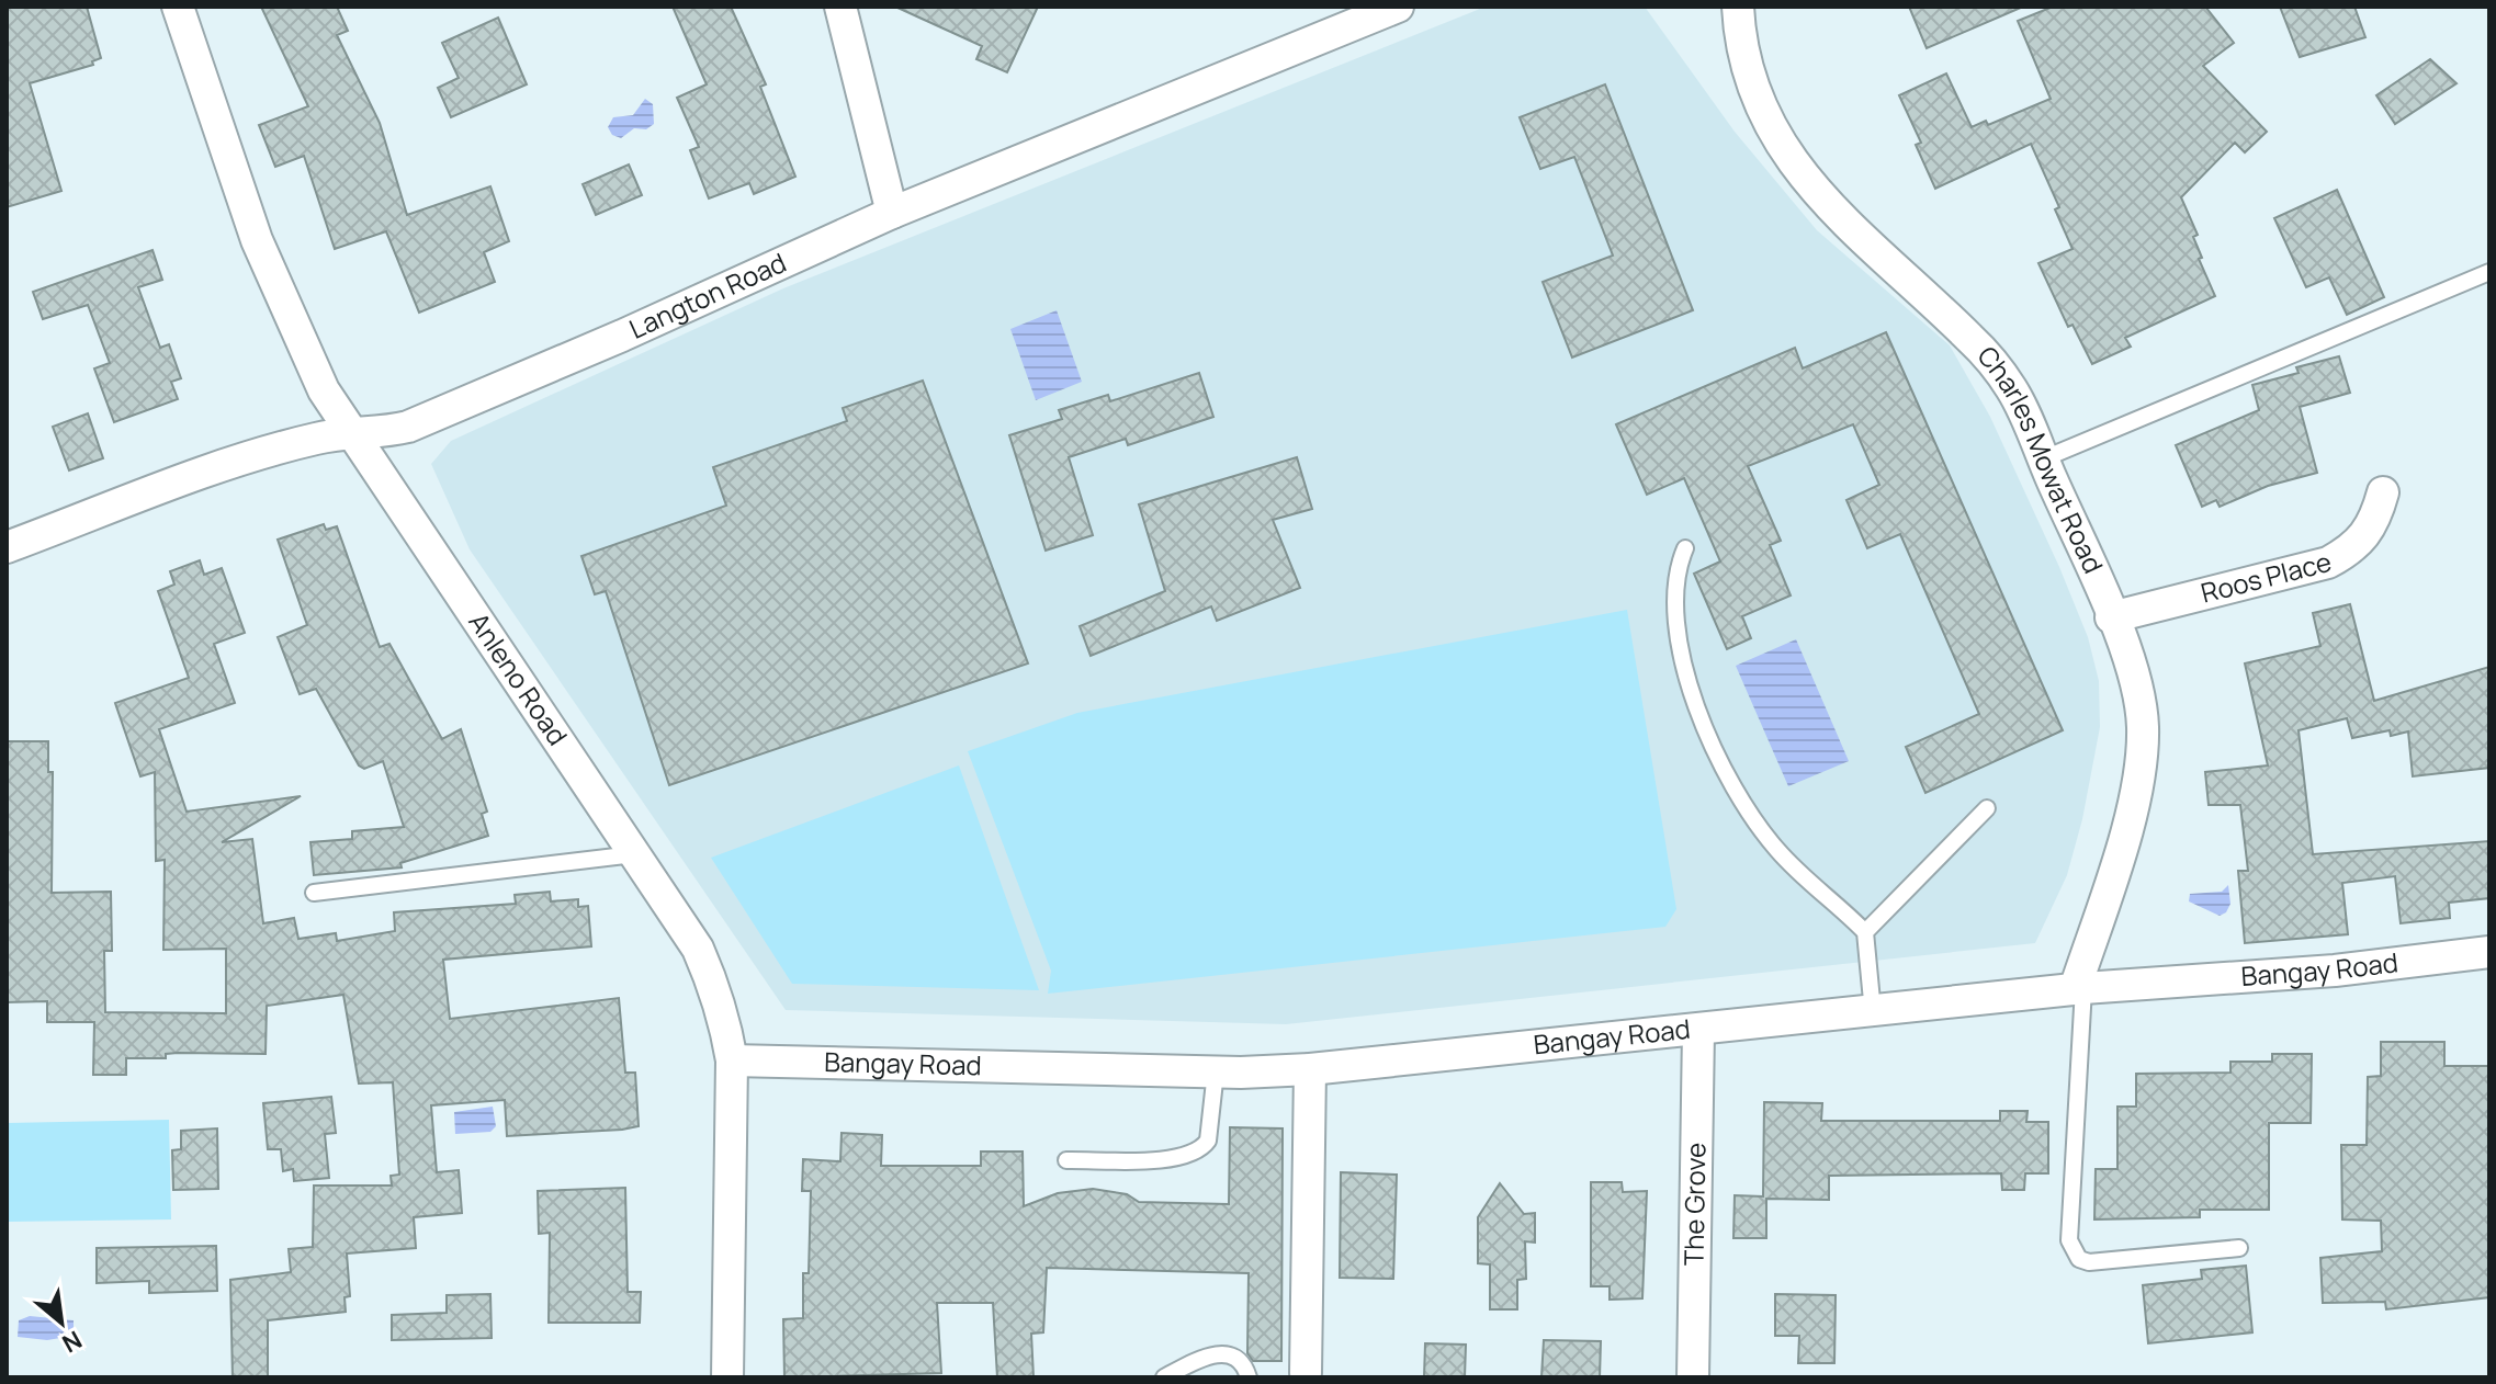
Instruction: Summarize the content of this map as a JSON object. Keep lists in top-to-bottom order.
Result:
{
  "streets": {
    "street": [
      "Langton Road",
      "Charles Mowat Road",
      "Roos Place",
      "Anleno Road",
      "Bangay Road",
      "The Grove"
    ]
  },
  "crossings": [
    ["Langton Road", "Anleno Road"],
    ["Charles Mowat Road", "Roos Place"],
    ["Charles Mowat Road", "Bangay Road"],
    ["Anleno Road", "Bangay Road"],
    ["Bangay Road", "The Grove"]
  ],
  "north": "bottom right"
}
